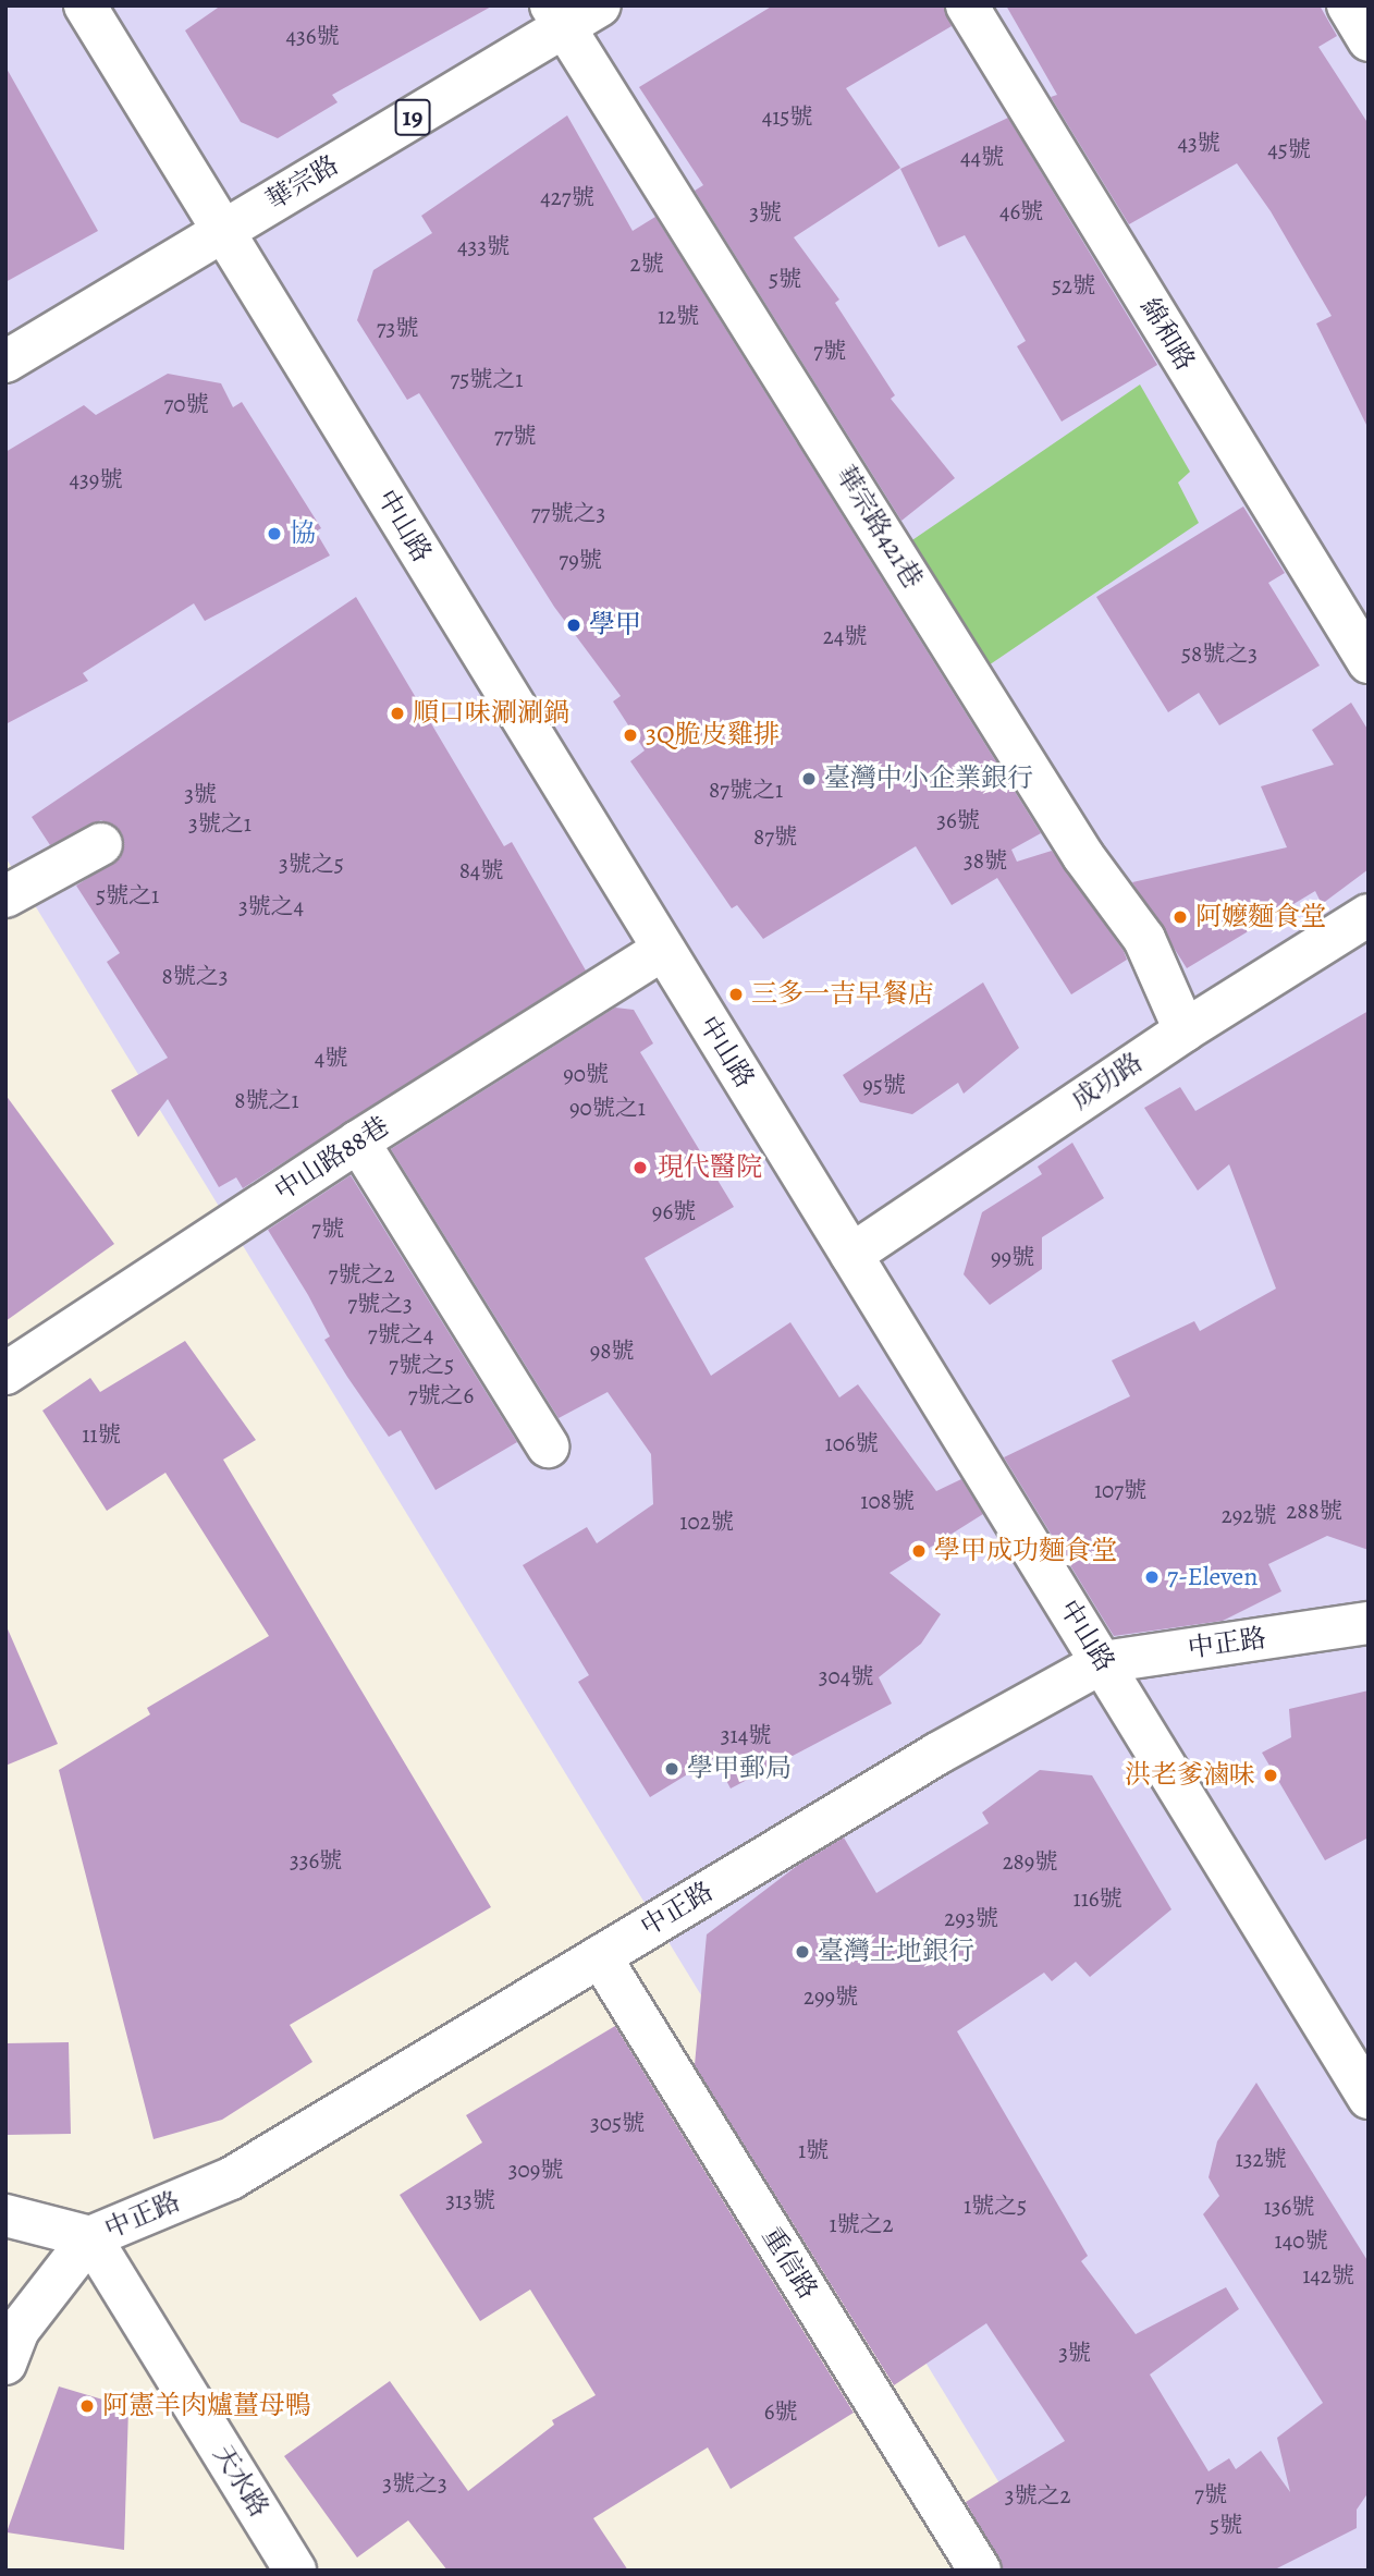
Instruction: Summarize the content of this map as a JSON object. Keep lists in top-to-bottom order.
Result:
{
  "streets": {
    "main road": [
      "19",
      "華宗路",
      "綿和路",
      "中山路",
      "華宗路421巷",
      "成功路",
      "中山路88巷",
      "中正路",
      "重信路",
      "天水路"
    ]
  },
  "crossings": [
    ["華宗路", "中山路"],
    ["華宗路", "華宗路421巷"],
    ["中山路", "成功路"],
    ["中山路", "中山路88巷"],
    ["中山路", "中正路"],
    ["華宗路421巷", "成功路"],
    ["中正路", "重信路"],
    ["中正路", "天水路"]
  ],
  "places": [
    "協",
    "學甲",
    "順口味涮涮鍋",
    "3Q脆皮雞排",
    "臺灣中小企業銀行",
    "阿嬤麵食堂",
    "三多一吉早餐店",
    "現代醫院",
    "學甲成功麵食堂",
    "7-Eleven",
    "學甲郵局",
    "洪老爹滷味",
    "臺灣土地銀行",
    "阿憲羊肉爐薑母鴨"
  ],
  "house_numbers": [
    "436號",
    "415號",
    "43號",
    "45號",
    "44號",
    "427號",
    "46號",
    "3號",
    "433號",
    "2號",
    "5號",
    "52號",
    "12號",
    "73號",
    "7號",
    "75號之1",
    "70號",
    "77號",
    "439號",
    "77號之3",
    "79號",
    "24號",
    "58號之3",
    "87號之1",
    "3號",
    "36號",
    "3號之1",
    "87號",
    "38號",
    "3號之5",
    "84號",
    "5號之1",
    "3號之4",
    "8號之3",
    "4號",
    "90號",
    "95號",
    "8號之1",
    "90號之1",
    "96號",
    "7號",
    "99號",
    "7號之2",
    "7號之3",
    "7號之4",
    "98號",
    "7號之5",
    "7號之6",
    "11號",
    "106號",
    "107號",
    "108號",
    "288號",
    "292號",
    "102號",
    "304號",
    "314號",
    "336號",
    "289號",
    "116號",
    "293號",
    "299號",
    "305號",
    "1號",
    "132號",
    "309號",
    "313號",
    "1號之5",
    "136號",
    "1號之2",
    "140號",
    "142號",
    "3號",
    "6號",
    "3號之3",
    "7號",
    "3號之2",
    "5號"
  ]
}
